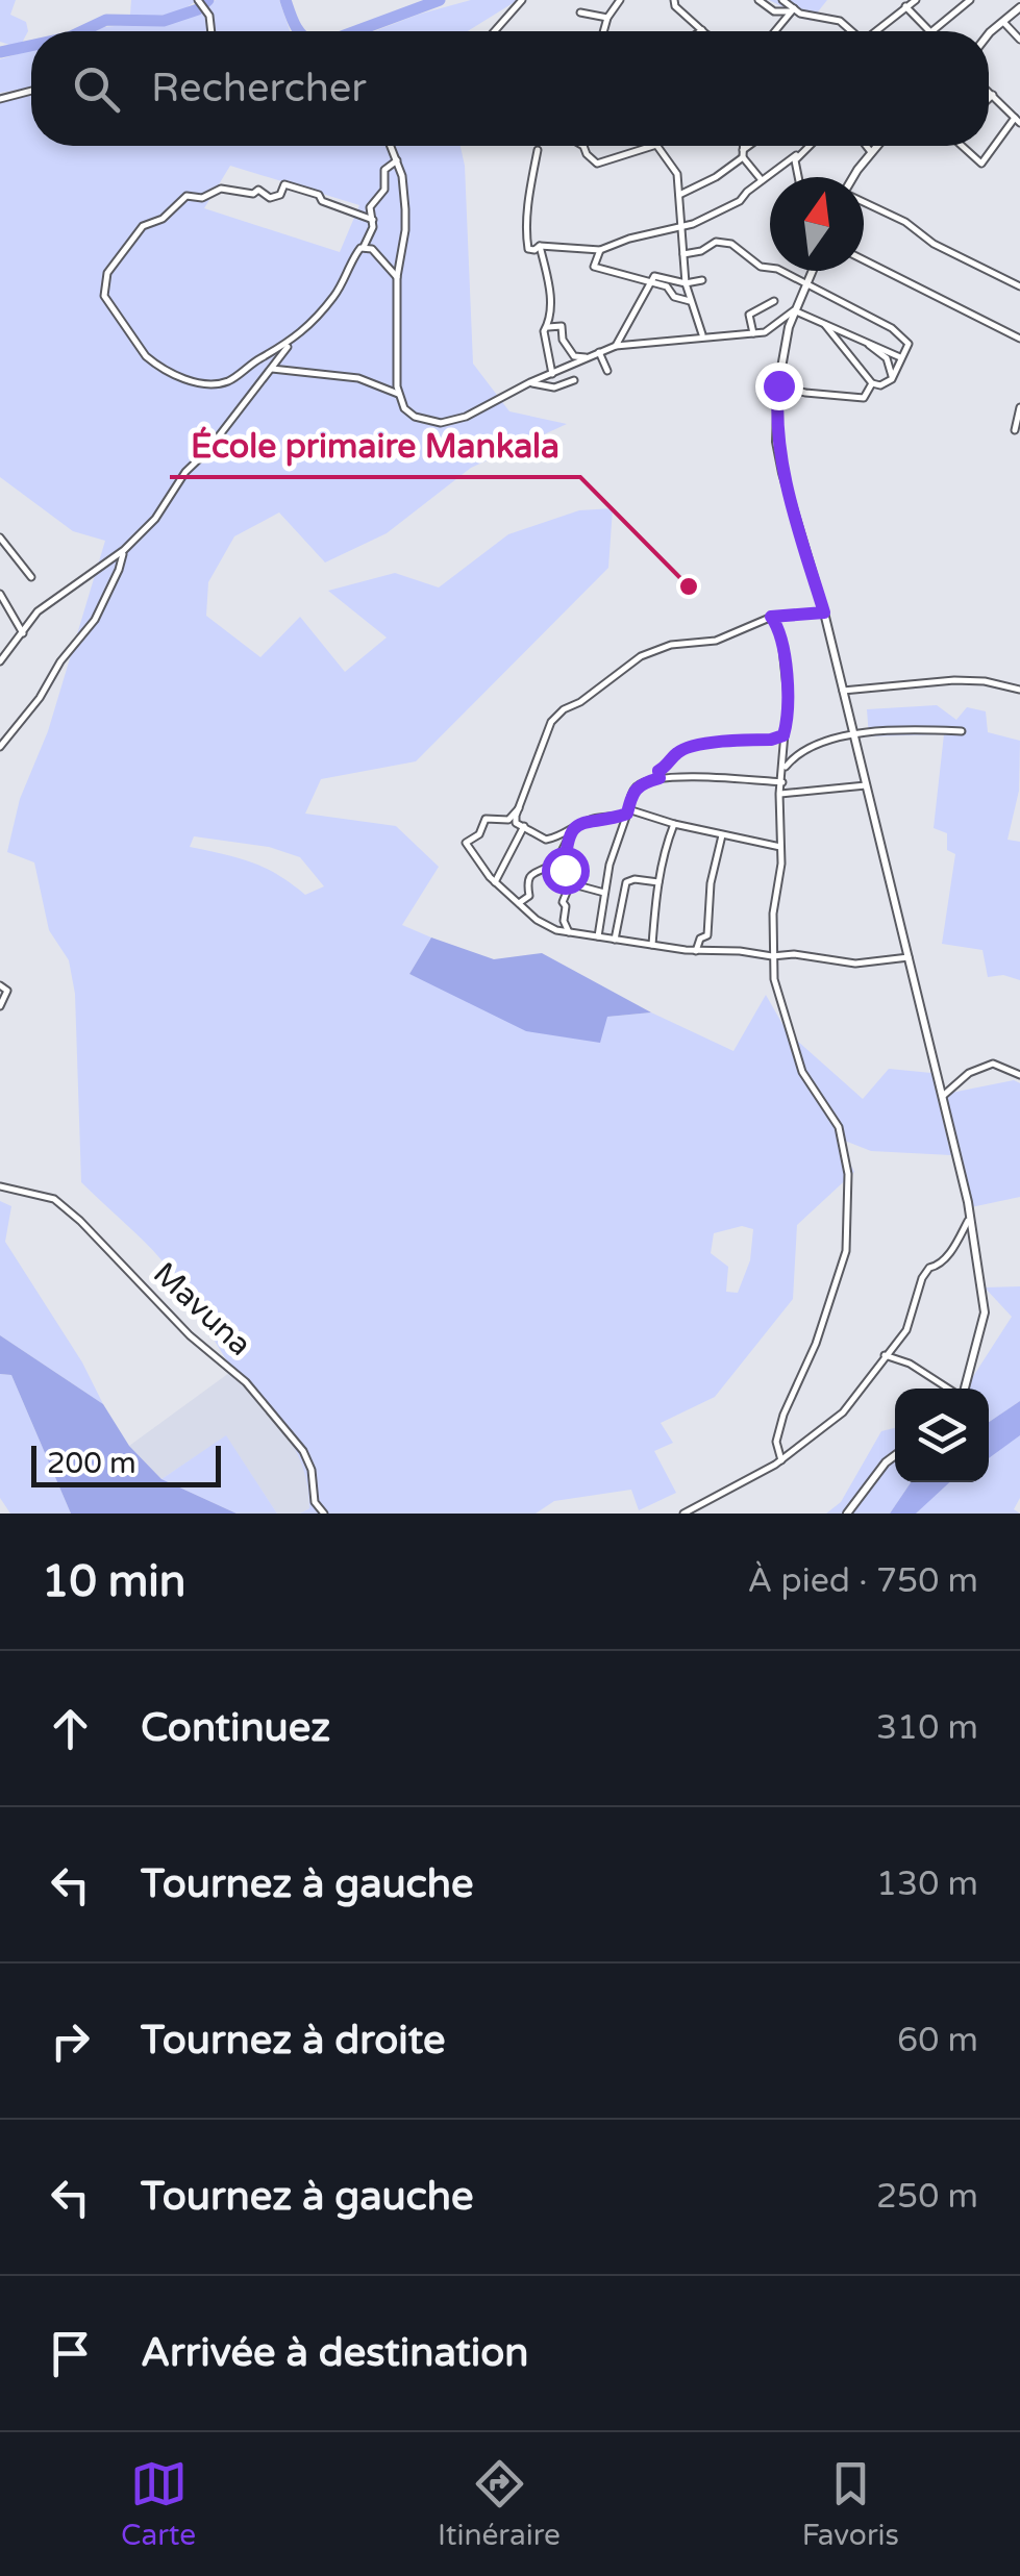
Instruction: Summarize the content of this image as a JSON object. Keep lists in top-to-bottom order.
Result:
{
  "streets": {
    "street": ["Mavuna"]
  },
  "places": ["École primaire Mankala"],
  "scale_bar": "200 m",
  "north": "top",
  "page": {
    "search": "Rechercher",
    "scale": "200 m",
    "heading": ["10 min", "À pied · 750 m"],
    "list": [
      ["Continuez", "310 m"],
      ["Tournez à gauche", "130 m"],
      ["Tournez à droite", "60 m"],
      ["Tournez à gauche", "250 m"],
      "Arrivée à destination"
    ],
    "nav": ["Carte", "Itinéraire", "Favoris"]
  }
}
